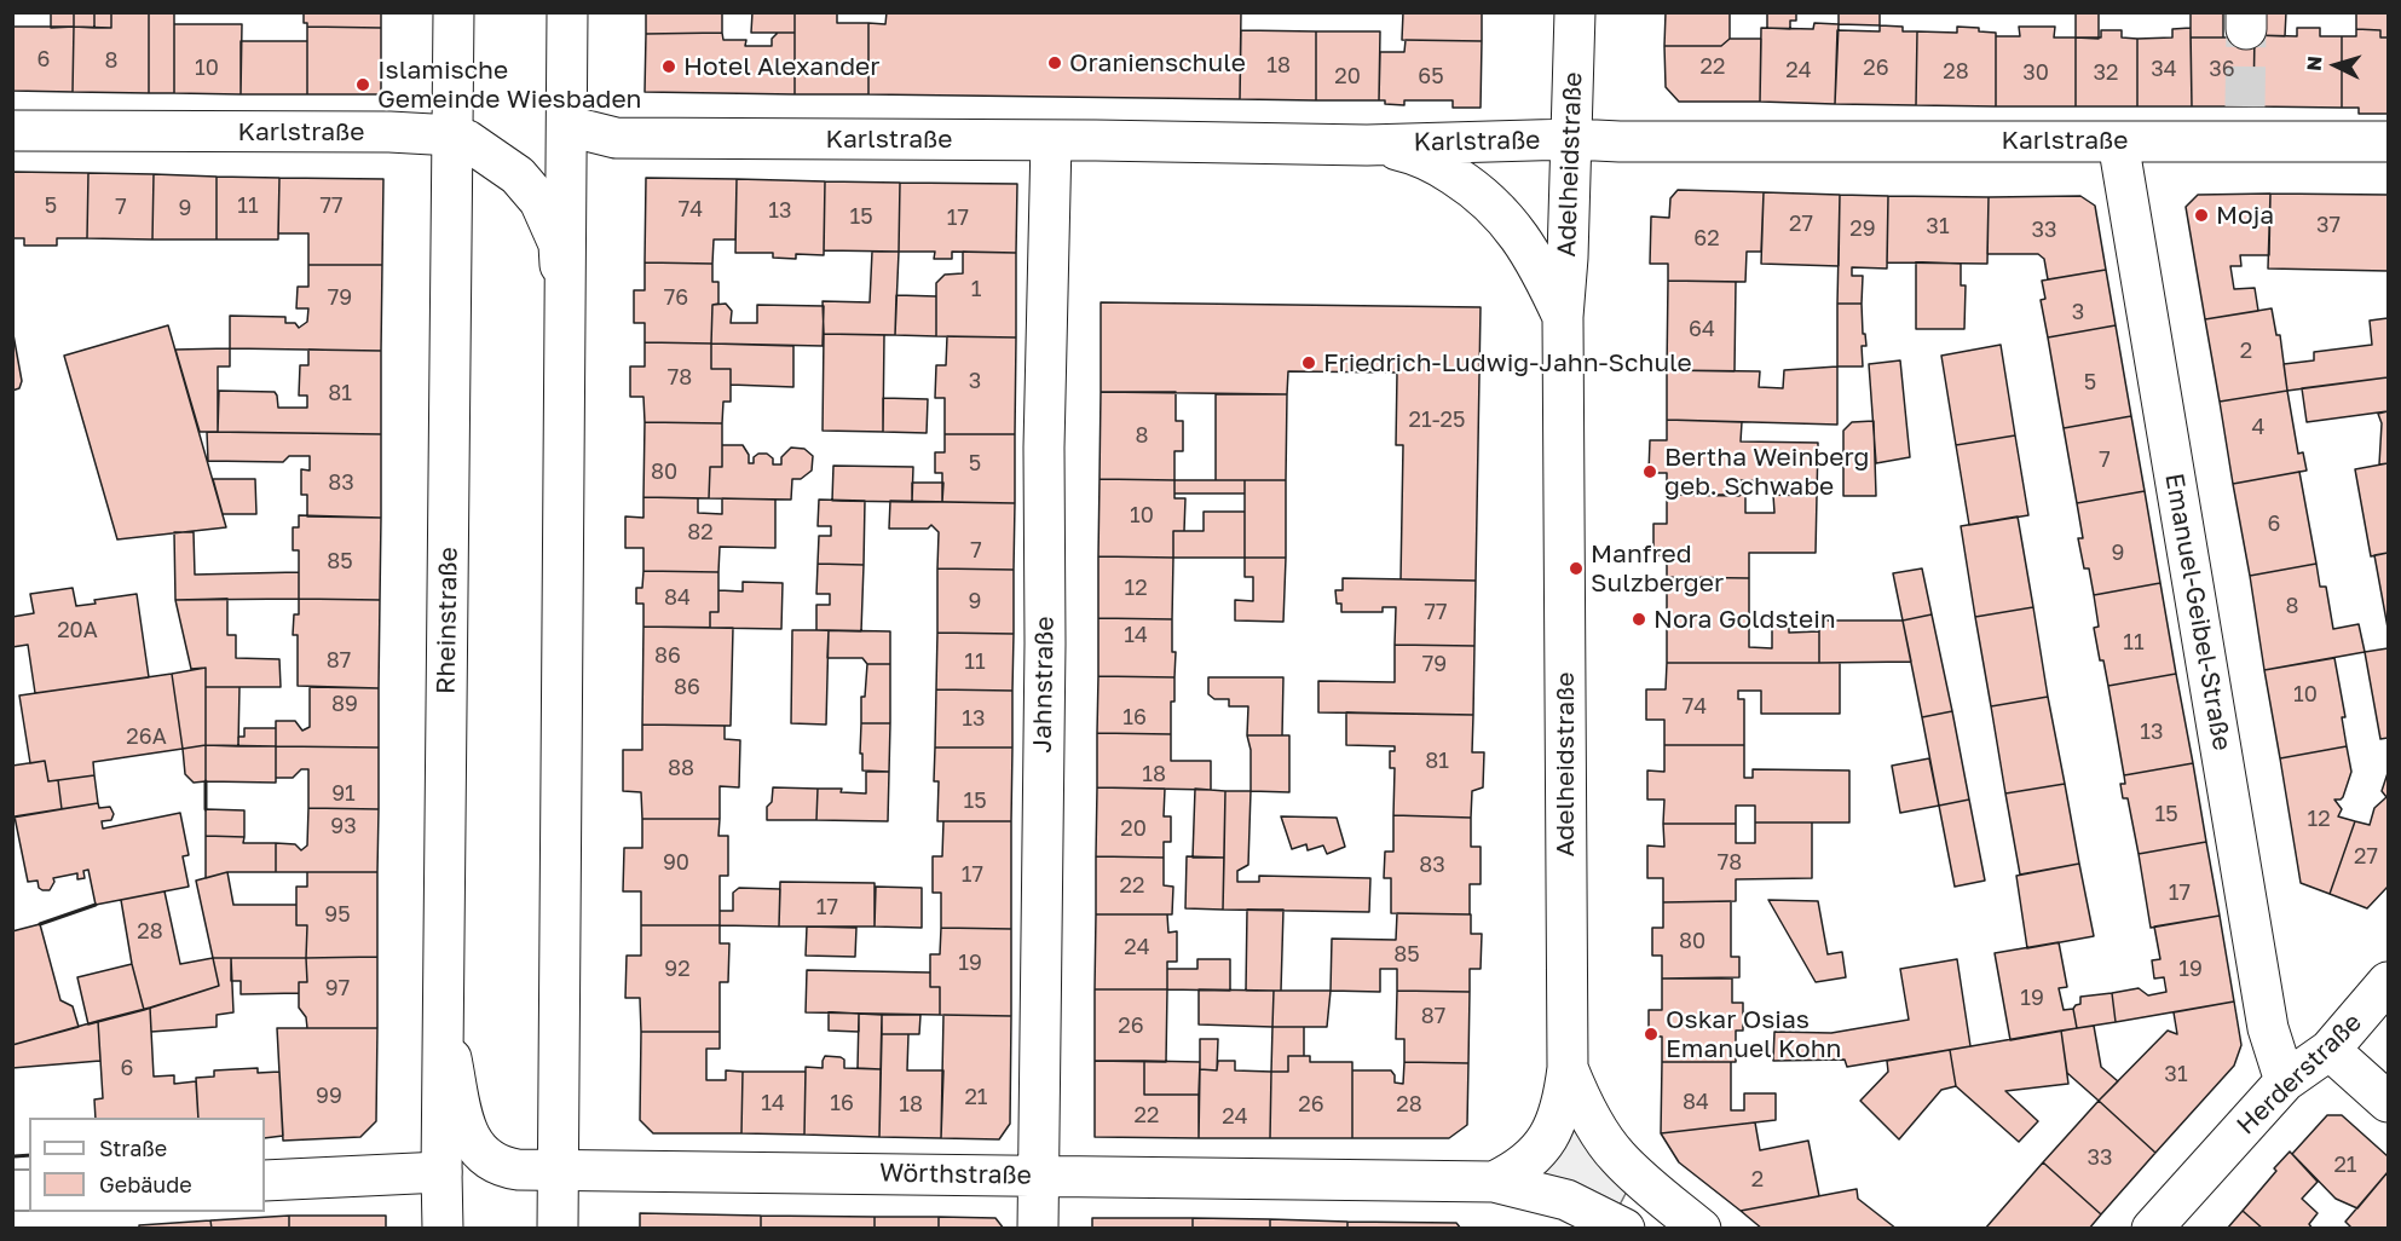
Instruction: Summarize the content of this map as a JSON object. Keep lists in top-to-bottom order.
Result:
{
  "streets": {
    "street": [
      "Karlstraße",
      "Adelheidstraße",
      "Emanuel-Geibel-Straße",
      "Rheinstraße",
      "Jahnstraße",
      "Herderstraße",
      "Wörthstraße"
    ]
  },
  "crossings": [
    ["Karlstraße", "Adelheidstraße"],
    ["Karlstraße", "Emanuel-Geibel-Straße"],
    ["Karlstraße", "Rheinstraße"],
    ["Karlstraße", "Jahnstraße"],
    ["Adelheidstraße", "Wörthstraße"],
    ["Emanuel-Geibel-Straße", "Herderstraße"],
    ["Rheinstraße", "Wörthstraße"],
    ["Jahnstraße", "Wörthstraße"]
  ],
  "places": [
    "Oranienschule",
    "Hotel Alexander",
    "Islamische Gemeinde Wiesbaden",
    "Moja",
    "Friedrich-Ludwig-Jahn-Schule",
    "Bertha Weinberg geb. Schwabe",
    "Manfred Sulzberger",
    "Nora Goldstein",
    "Oskar Osias Emanuel Kohn"
  ],
  "house_numbers": [
    "6",
    "8",
    "18",
    "22",
    "10",
    "26",
    "34",
    "36",
    "24",
    "28",
    "30",
    "32",
    "20",
    "65",
    "5",
    "11",
    "77",
    "7",
    "9",
    "74",
    "13",
    "15",
    "17",
    "27",
    "37",
    "31",
    "29",
    "33",
    "62",
    "1",
    "79",
    "76",
    "3",
    "64",
    "2",
    "78",
    "3",
    "5",
    "81",
    "21-25",
    "4",
    "8",
    "7",
    "5",
    "80",
    "83",
    "10",
    "6",
    "82",
    "7",
    "9",
    "85",
    "12",
    "84",
    "9",
    "8",
    "77",
    "20A",
    "14",
    "11",
    "86",
    "87",
    "11",
    "79",
    "86",
    "10",
    "89",
    "74",
    "16",
    "13",
    "13",
    "26A",
    "81",
    "88",
    "18",
    "91",
    "15",
    "15",
    "12",
    "93",
    "20",
    "27",
    "90",
    "78",
    "83",
    "17",
    "22",
    "17",
    "17",
    "95",
    "28",
    "80",
    "24",
    "85",
    "19",
    "92",
    "19",
    "97",
    "19",
    "87",
    "26",
    "6",
    "31",
    "99",
    "21",
    "84",
    "14",
    "16",
    "18",
    "26",
    "28",
    "22",
    "24",
    "33",
    "21",
    "2"
  ],
  "legend": ["Straße", "Gebäude"],
  "north": "left"
}
